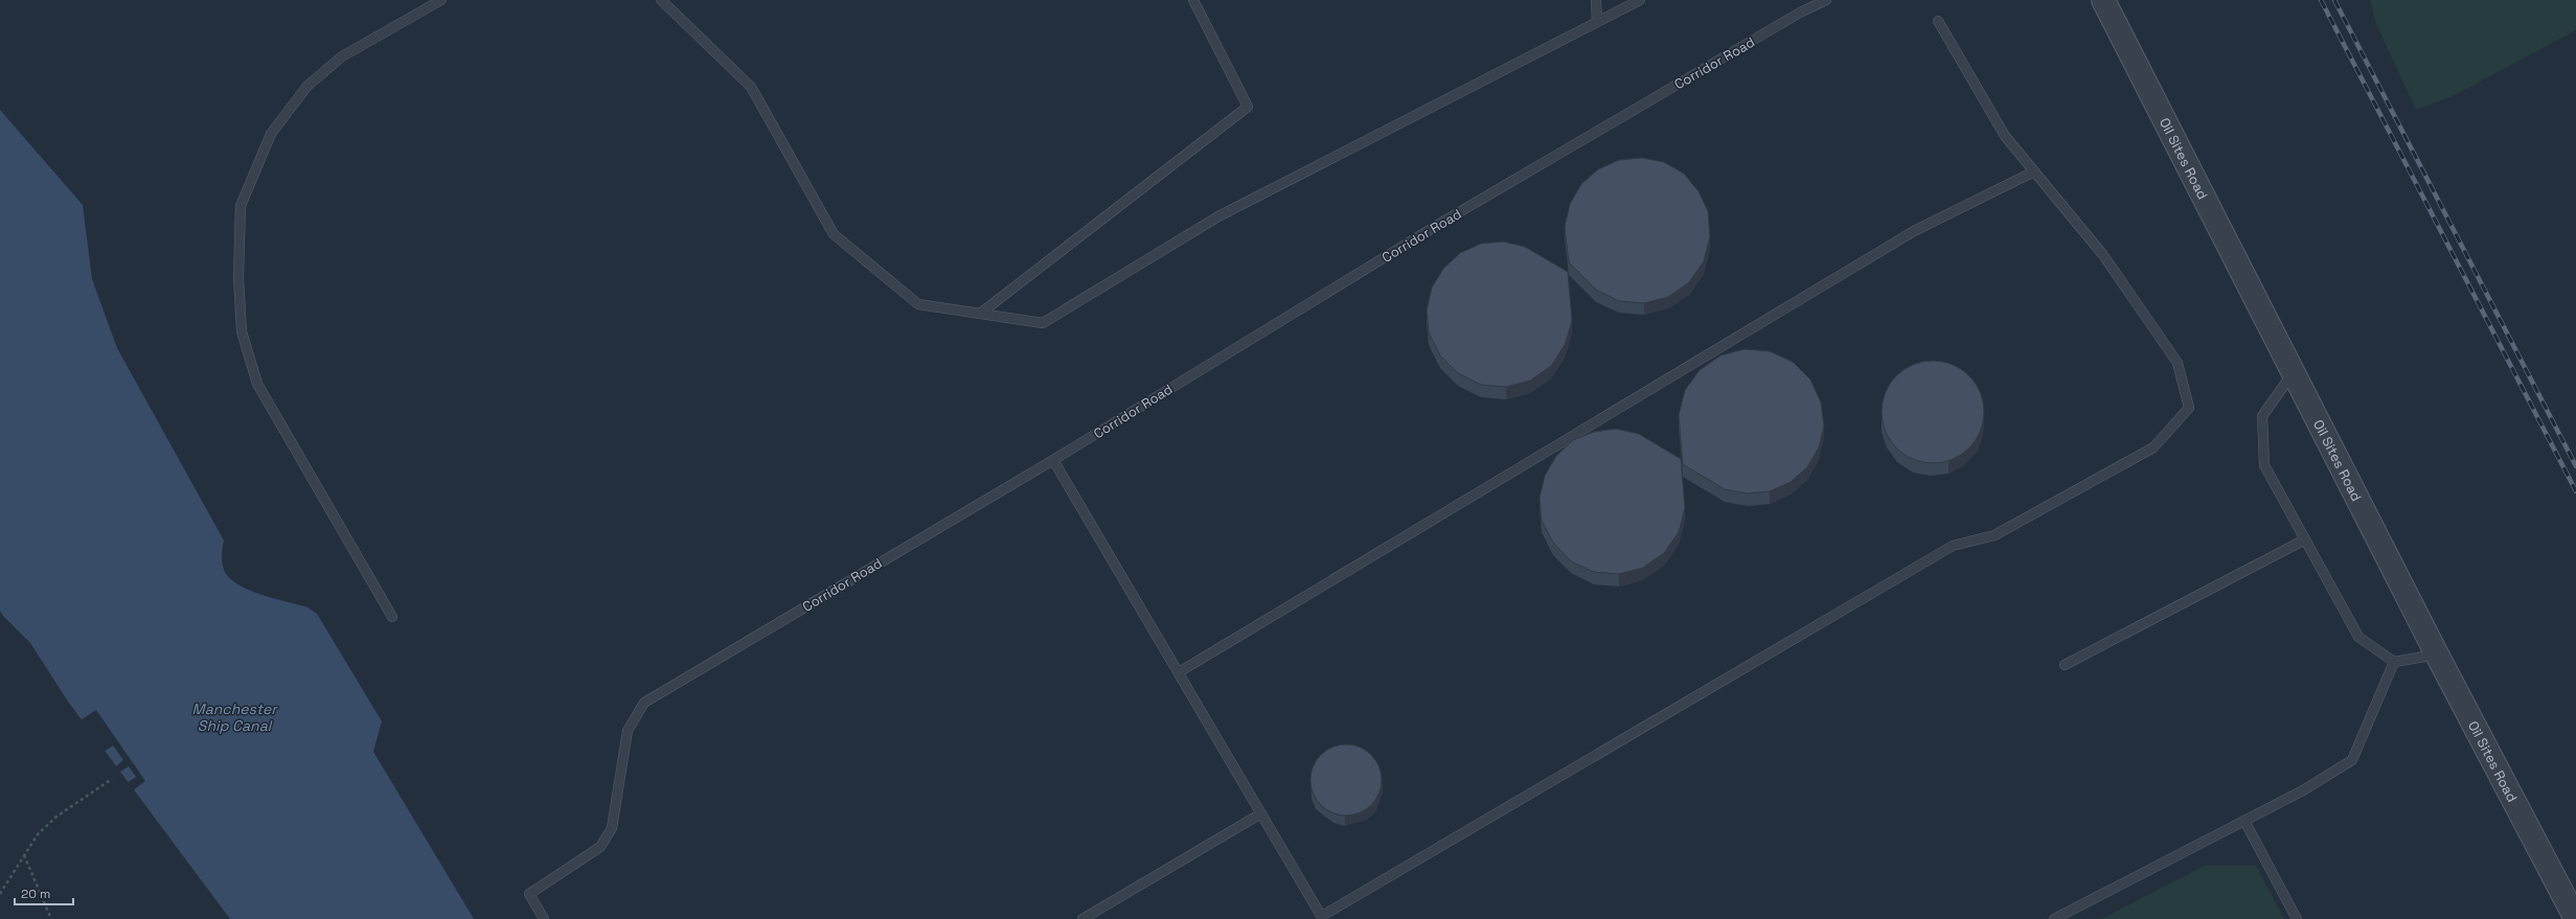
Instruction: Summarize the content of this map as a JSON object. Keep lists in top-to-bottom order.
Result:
{
  "streets": {
    "street": ["Oil Sites Road"],
    "lane": ["Corridor Road"]
  },
  "water": ["Manchester Ship Canal"],
  "scale_bar": "20 m"
}
